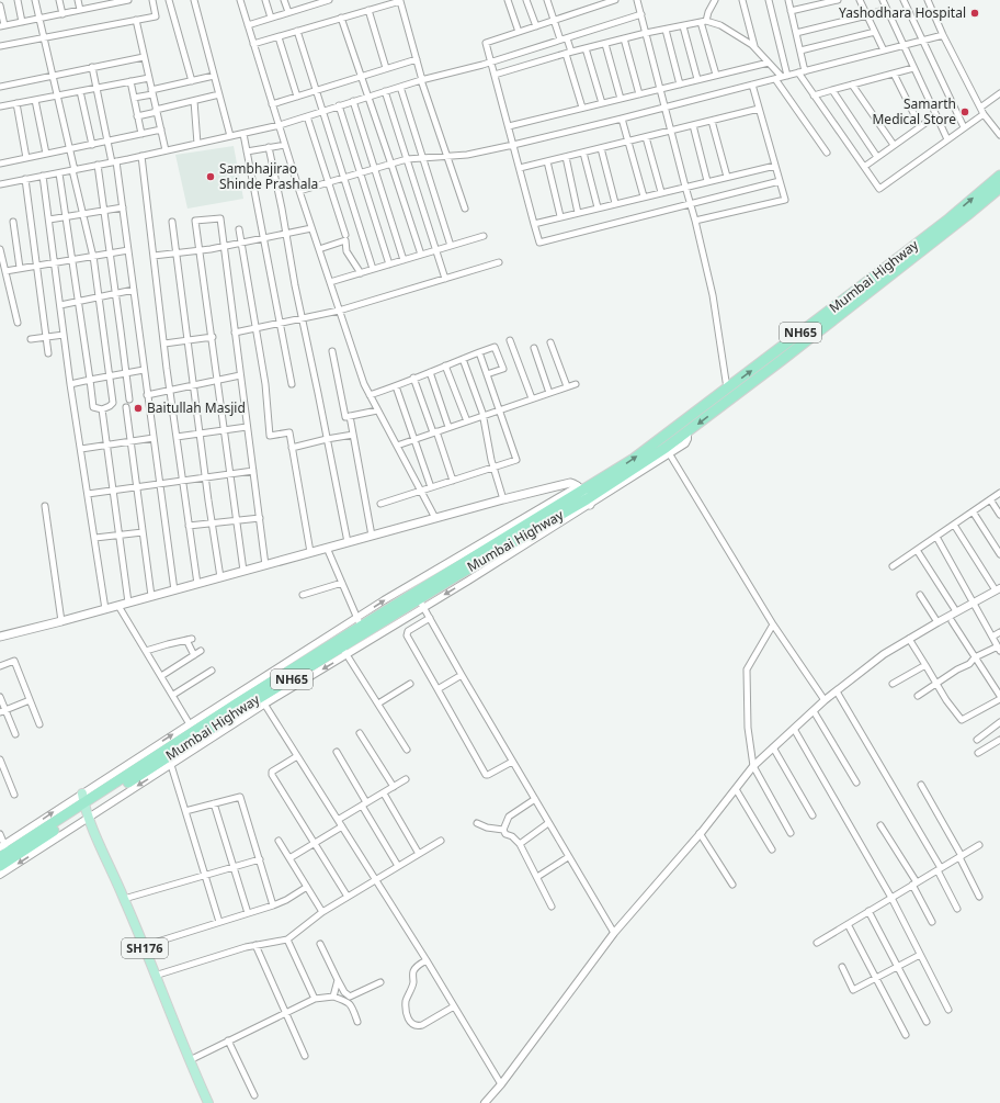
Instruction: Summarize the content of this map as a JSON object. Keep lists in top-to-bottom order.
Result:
{
  "streets": {
    "highway": ["Mumbai Highway", "NH65"],
    "main road": ["SH176"]
  },
  "crossings": [
    ["Mumbai Highway", "NH65"],
    ["Mumbai Highway", "SH176"]
  ],
  "places": [
    "Yashodhara Hospital",
    "Samarth Medical Store",
    "Sambhajirao Shinde Prashala",
    "Baitullah Masjid"
  ]
}
